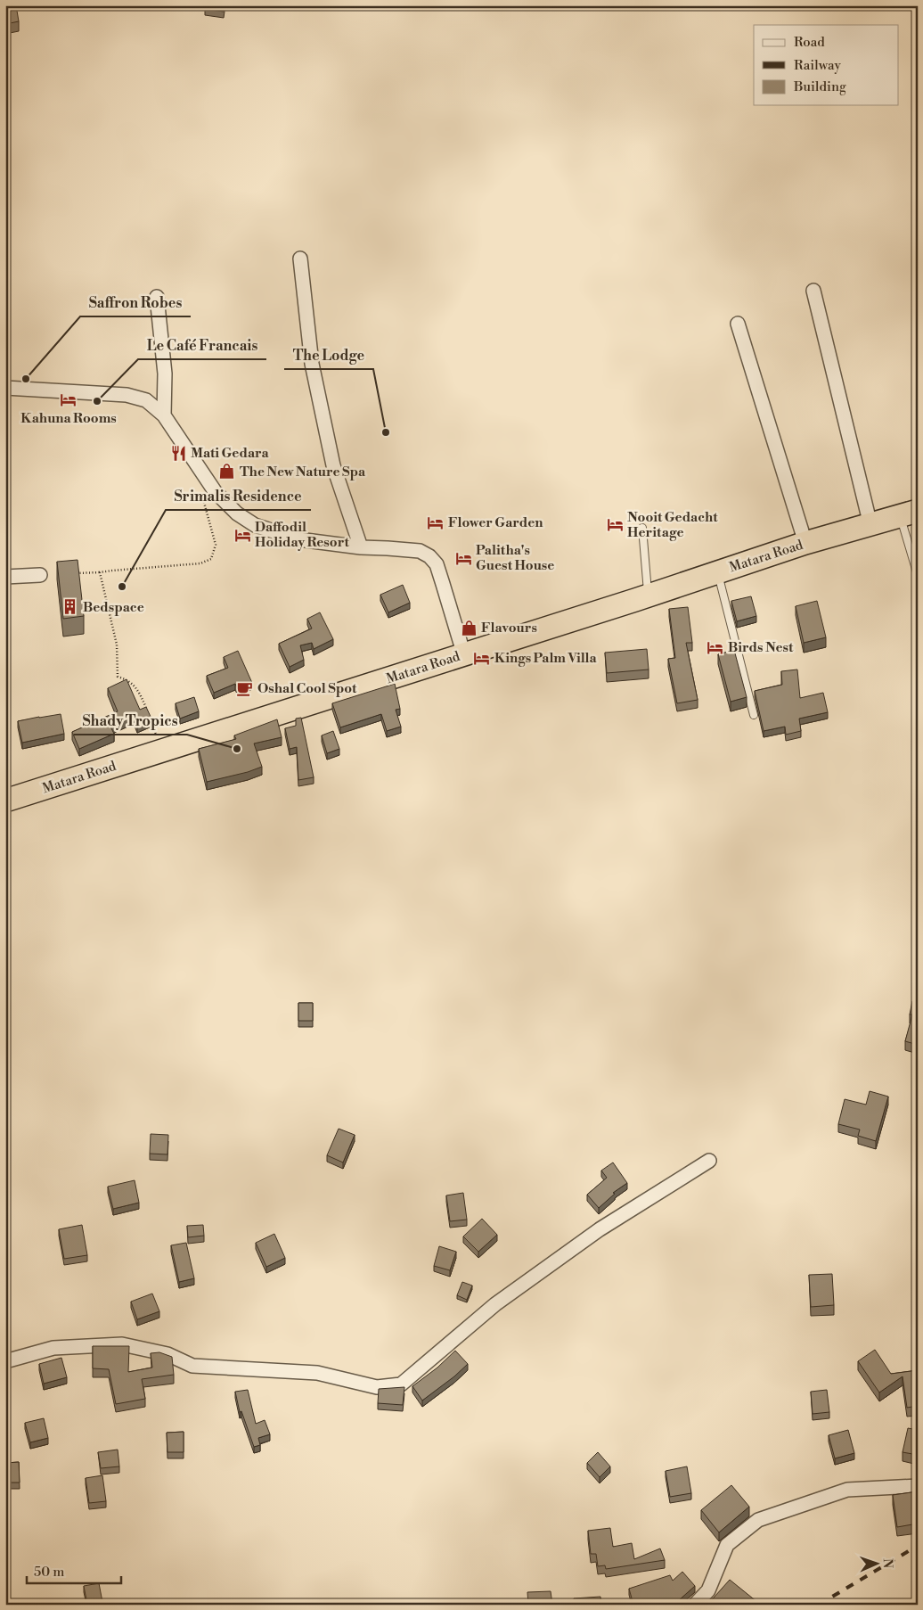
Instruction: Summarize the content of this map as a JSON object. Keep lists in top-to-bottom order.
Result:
{
  "streets": {
    "highway": ["Matara Road"]
  },
  "places": {
    "other": [
      "Saffron Robes",
      "Le Café Francais",
      "The Lodge",
      "Srimalis Residence",
      "Shady Tropics"
    ],
    "hotel": [
      "Kahuna Rooms",
      "Flower Garden",
      "Nooit Gedacht Heritage",
      "Daffodil Holiday Resort",
      "Palitha's Guest House",
      "Birds Nest",
      "Kings Palm Villa"
    ],
    "restaurant": ["Mati Gedara"],
    "shop": ["The New Nature Spa", "Flavours"],
    "building": ["Bedspace"],
    "cafe": ["Oshal Cool Spot"]
  },
  "legend": ["Road", "Railway", "Building"],
  "scale_bar": "50 m",
  "north": "right"
}
